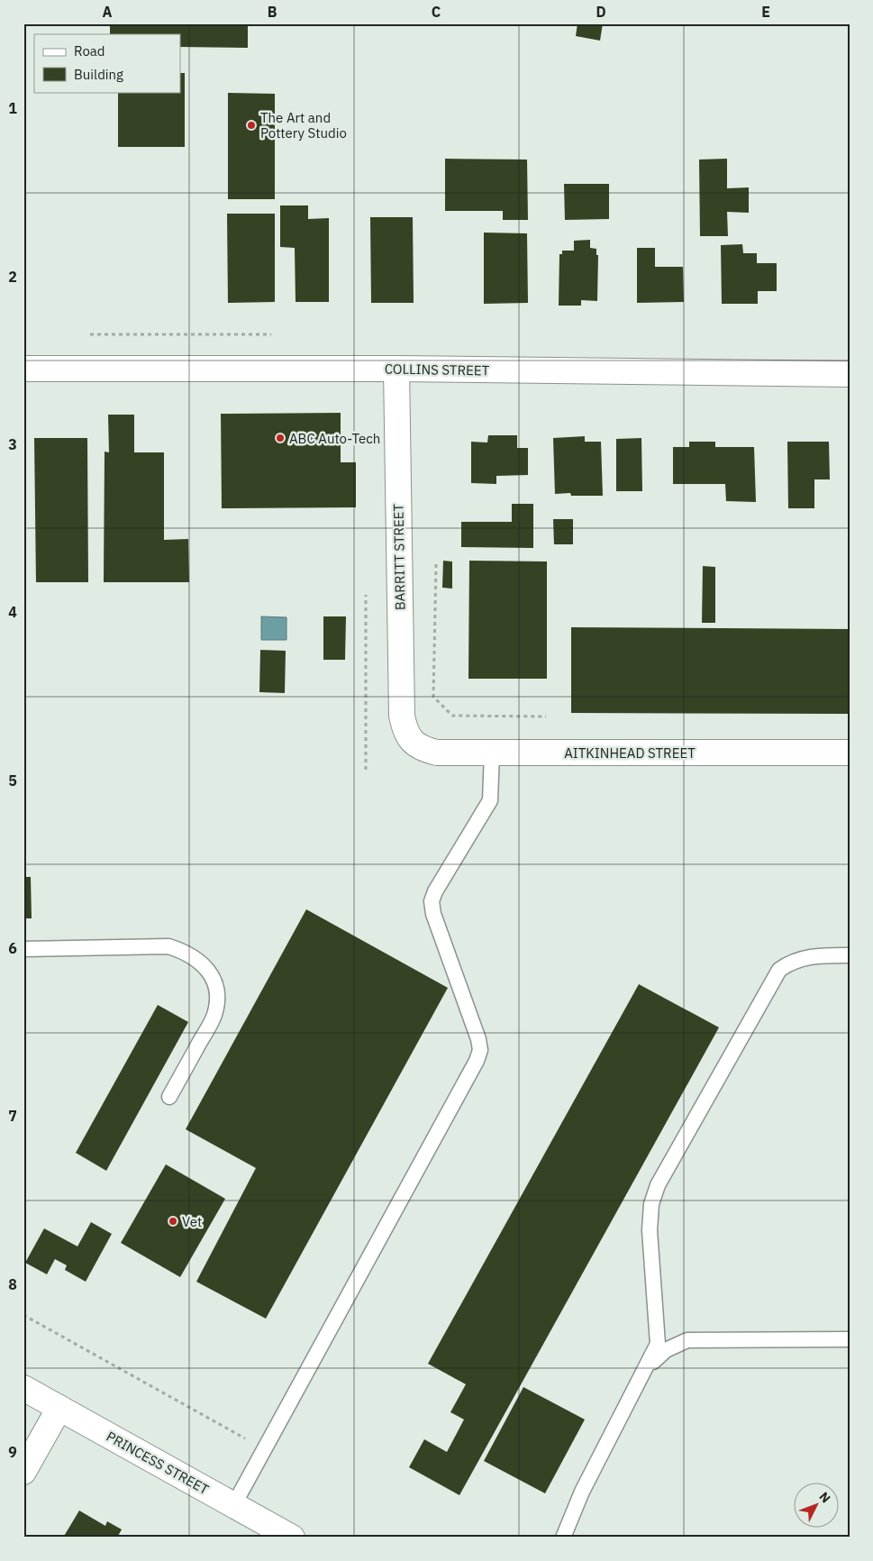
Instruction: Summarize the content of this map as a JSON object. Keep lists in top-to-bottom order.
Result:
{
  "streets": {
    "street": [
      "COLLINS STREET",
      "BARRITT STREET",
      "AITKINHEAD STREET",
      "PRINCESS STREET"
    ]
  },
  "crossings": [
    ["COLLINS STREET", "BARRITT STREET"],
    ["BARRITT STREET", "AITKINHEAD STREET"]
  ],
  "places": ["The Art and Pottery Studio", "ABC Auto-Tech", "Vet"],
  "legend": ["Road", "Building"],
  "north": "top right",
  "grid": {
    "columns": [
      "A",
      "B",
      "C",
      "D",
      "E"
    ],
    "rows": [
      "1",
      "2",
      "3",
      "4",
      "5",
      "6",
      "7",
      "8",
      "9"
    ]
  }
}
